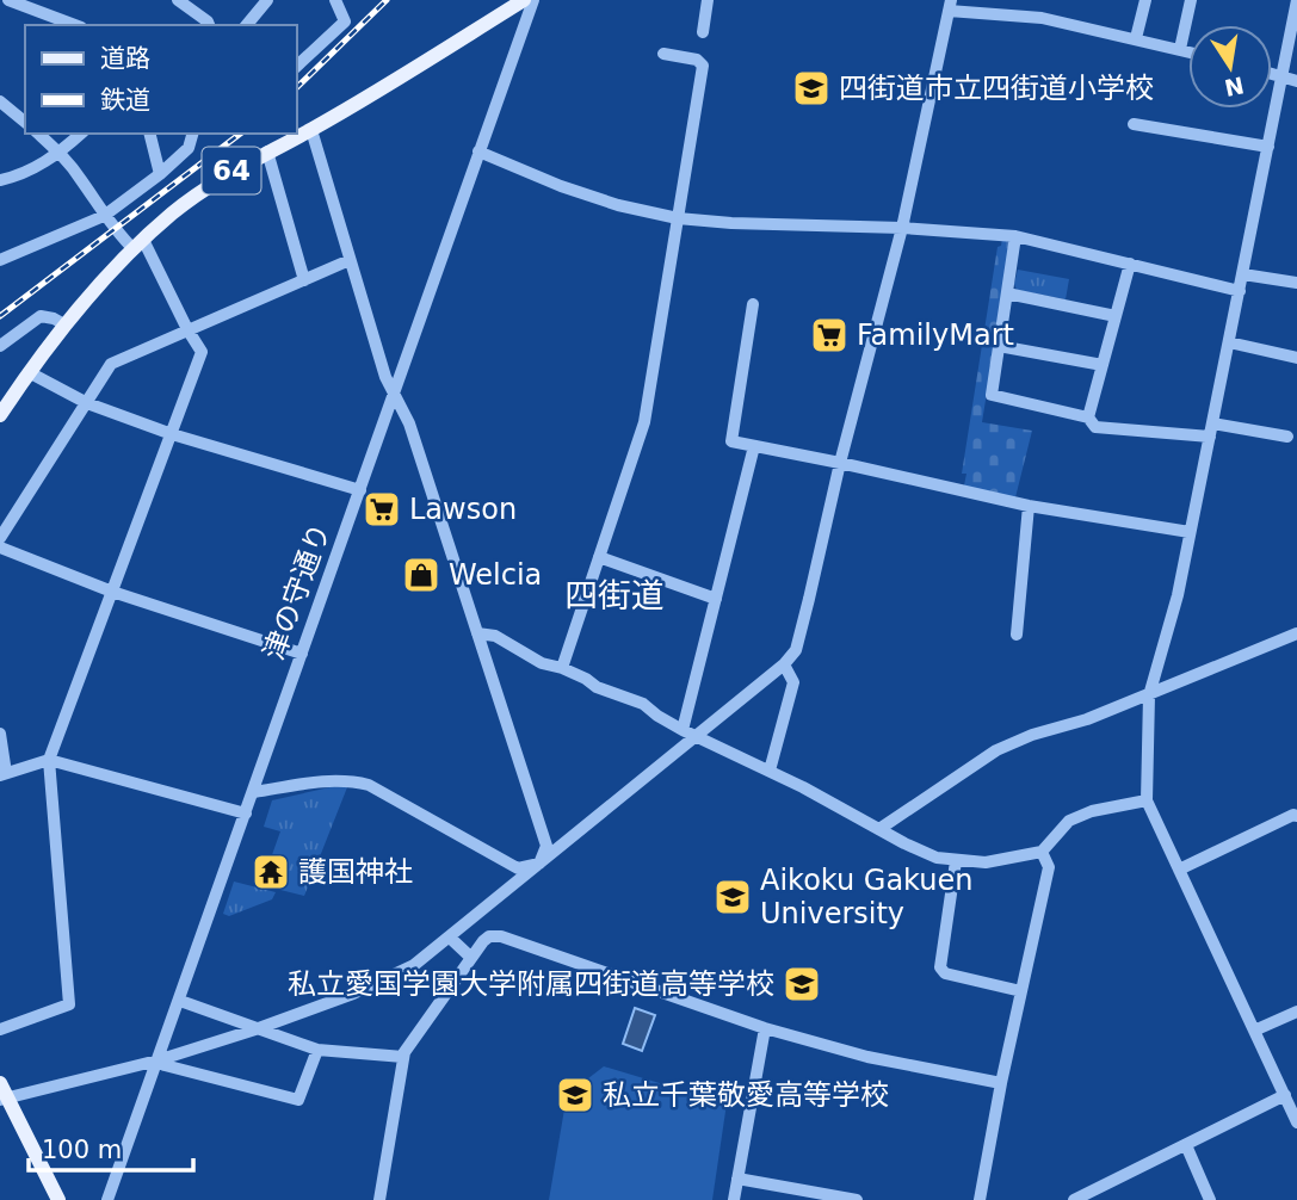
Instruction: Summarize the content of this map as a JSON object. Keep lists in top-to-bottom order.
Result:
{
  "streets": {
    "main road": ["64"],
    "street": ["津の守通り"]
  },
  "districts": ["四街道"],
  "places": {
    "school or university": [
      "四街道市立四街道小学校",
      "Aikoku Gakuen University",
      "私立愛国学園大学附属四街道高等学校",
      "私立千葉敬愛高等学校"
    ],
    "supermarket": ["FamilyMart", "Lawson"],
    "shop": ["Welcia"],
    "temple": ["護国神社"]
  },
  "legend": ["道路", "鉄道"],
  "scale_bar": "100 m",
  "north": "bottom"
}
